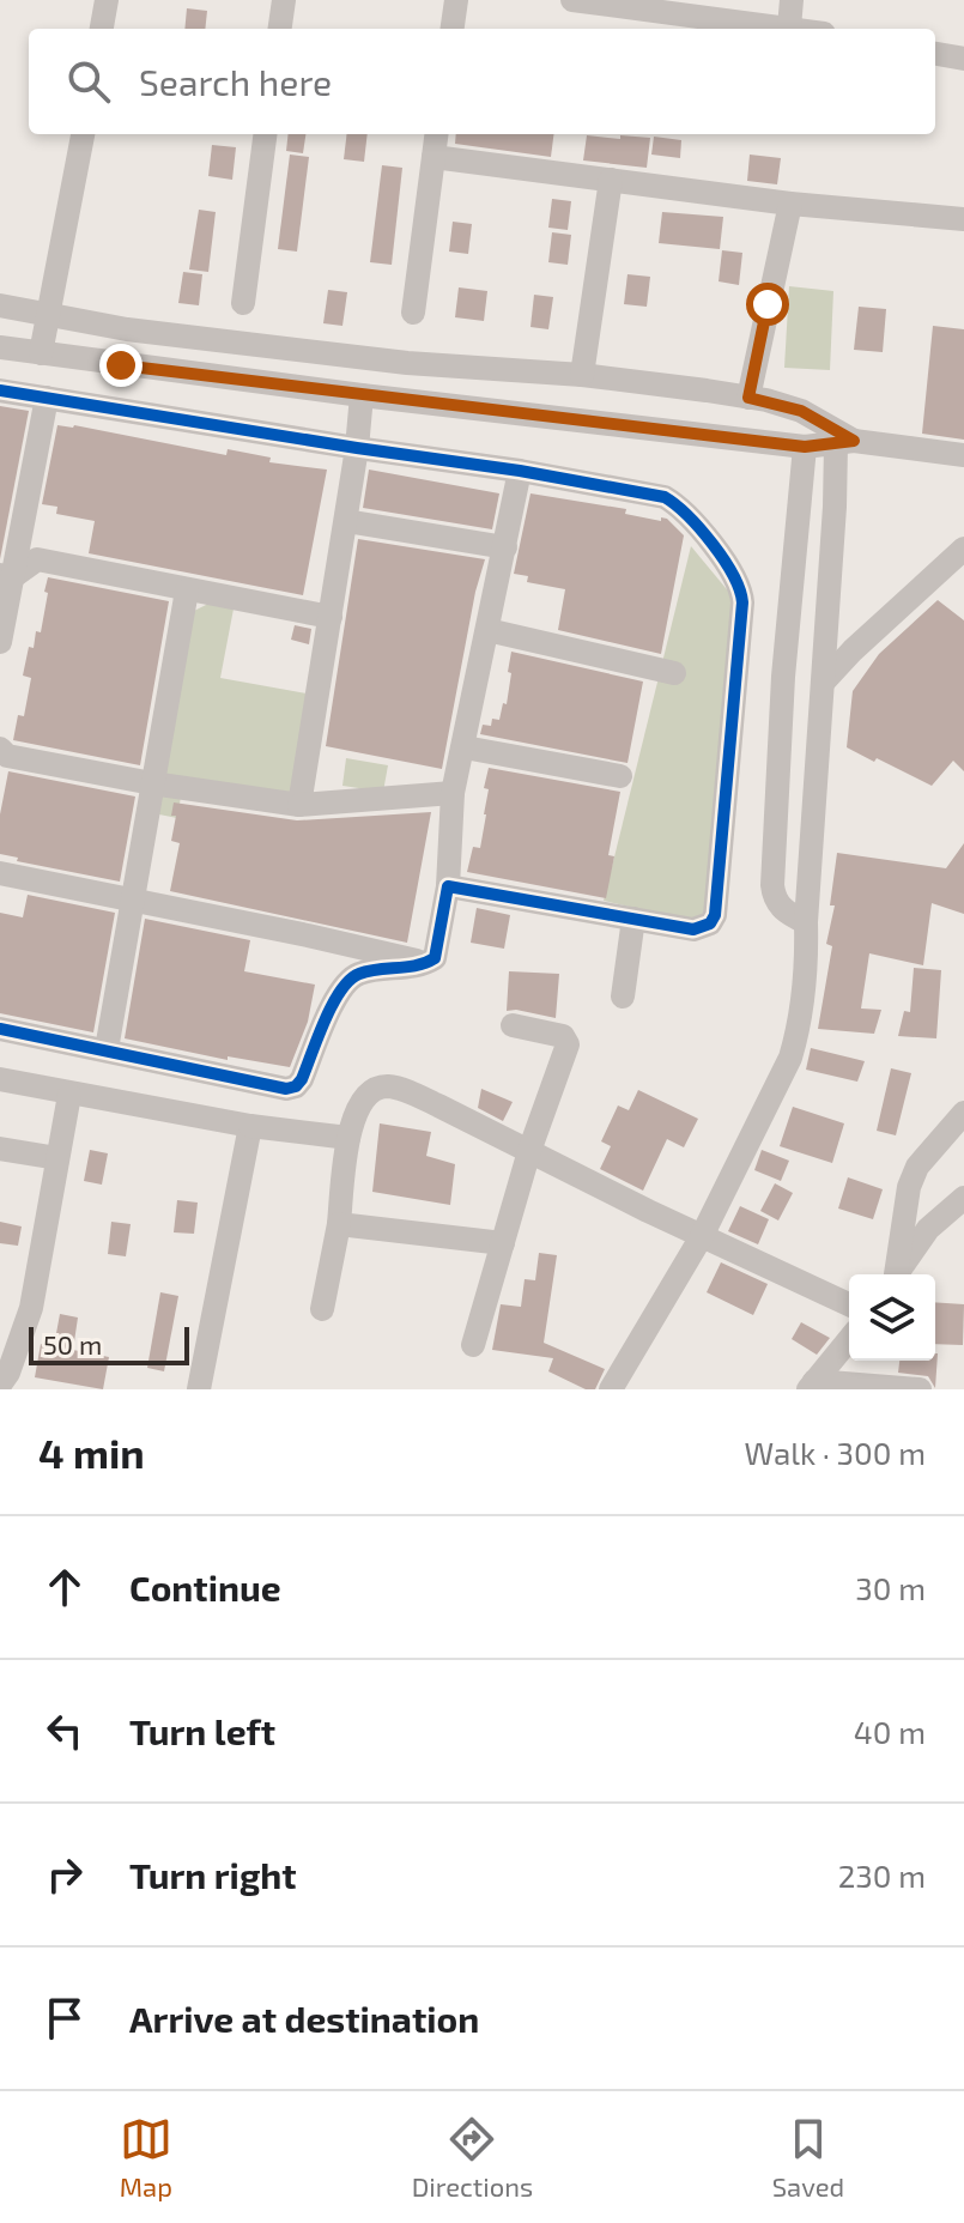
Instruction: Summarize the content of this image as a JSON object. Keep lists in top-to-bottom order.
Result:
{
  "scale_bar": "50 m",
  "page": {
    "search": "Search here",
    "scale": "50 m",
    "heading": ["4 min", "Walk · 300 m"],
    "list": [
      ["Continue", "30 m"],
      ["Turn left", "40 m"],
      ["Turn right", "230 m"],
      "Arrive at destination"
    ],
    "nav": ["Map", "Directions", "Saved"]
  }
}
